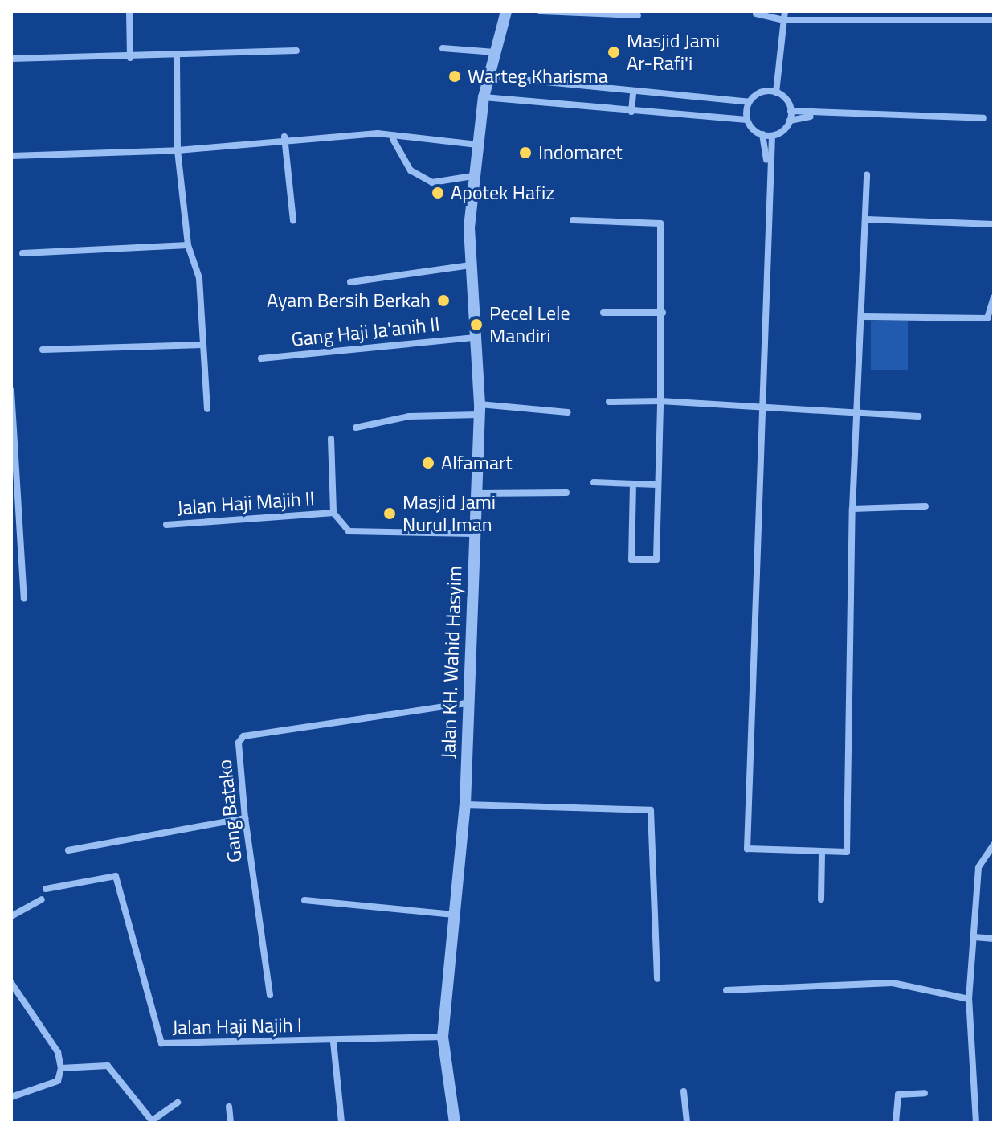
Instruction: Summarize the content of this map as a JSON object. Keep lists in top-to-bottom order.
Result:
{
  "streets": {
    "street": [
      "Gang Haji Ja'anih II",
      "Jalan Haji Majih II",
      "Jalan KH. Wahid Hasyim",
      "Gang Batako",
      "Jalan Haji Najih I"
    ]
  },
  "crossings": [
    ["Gang Haji Ja'anih II", "Jalan KH. Wahid Hasyim"],
    ["Jalan Haji Majih II", "Jalan KH. Wahid Hasyim"],
    ["Jalan KH. Wahid Hasyim", "Gang Batako"],
    ["Jalan KH. Wahid Hasyim", "Jalan Haji Najih I"]
  ],
  "places": [
    "Masjid Jami Ar-Rafi'i",
    "Warteg Kharisma",
    "Indomaret",
    "Apotek Hafiz",
    "Ayam Bersih Berkah",
    "Pecel Lele Mandiri",
    "Alfamart",
    "Masjid Jami Nurul Iman"
  ]
}
